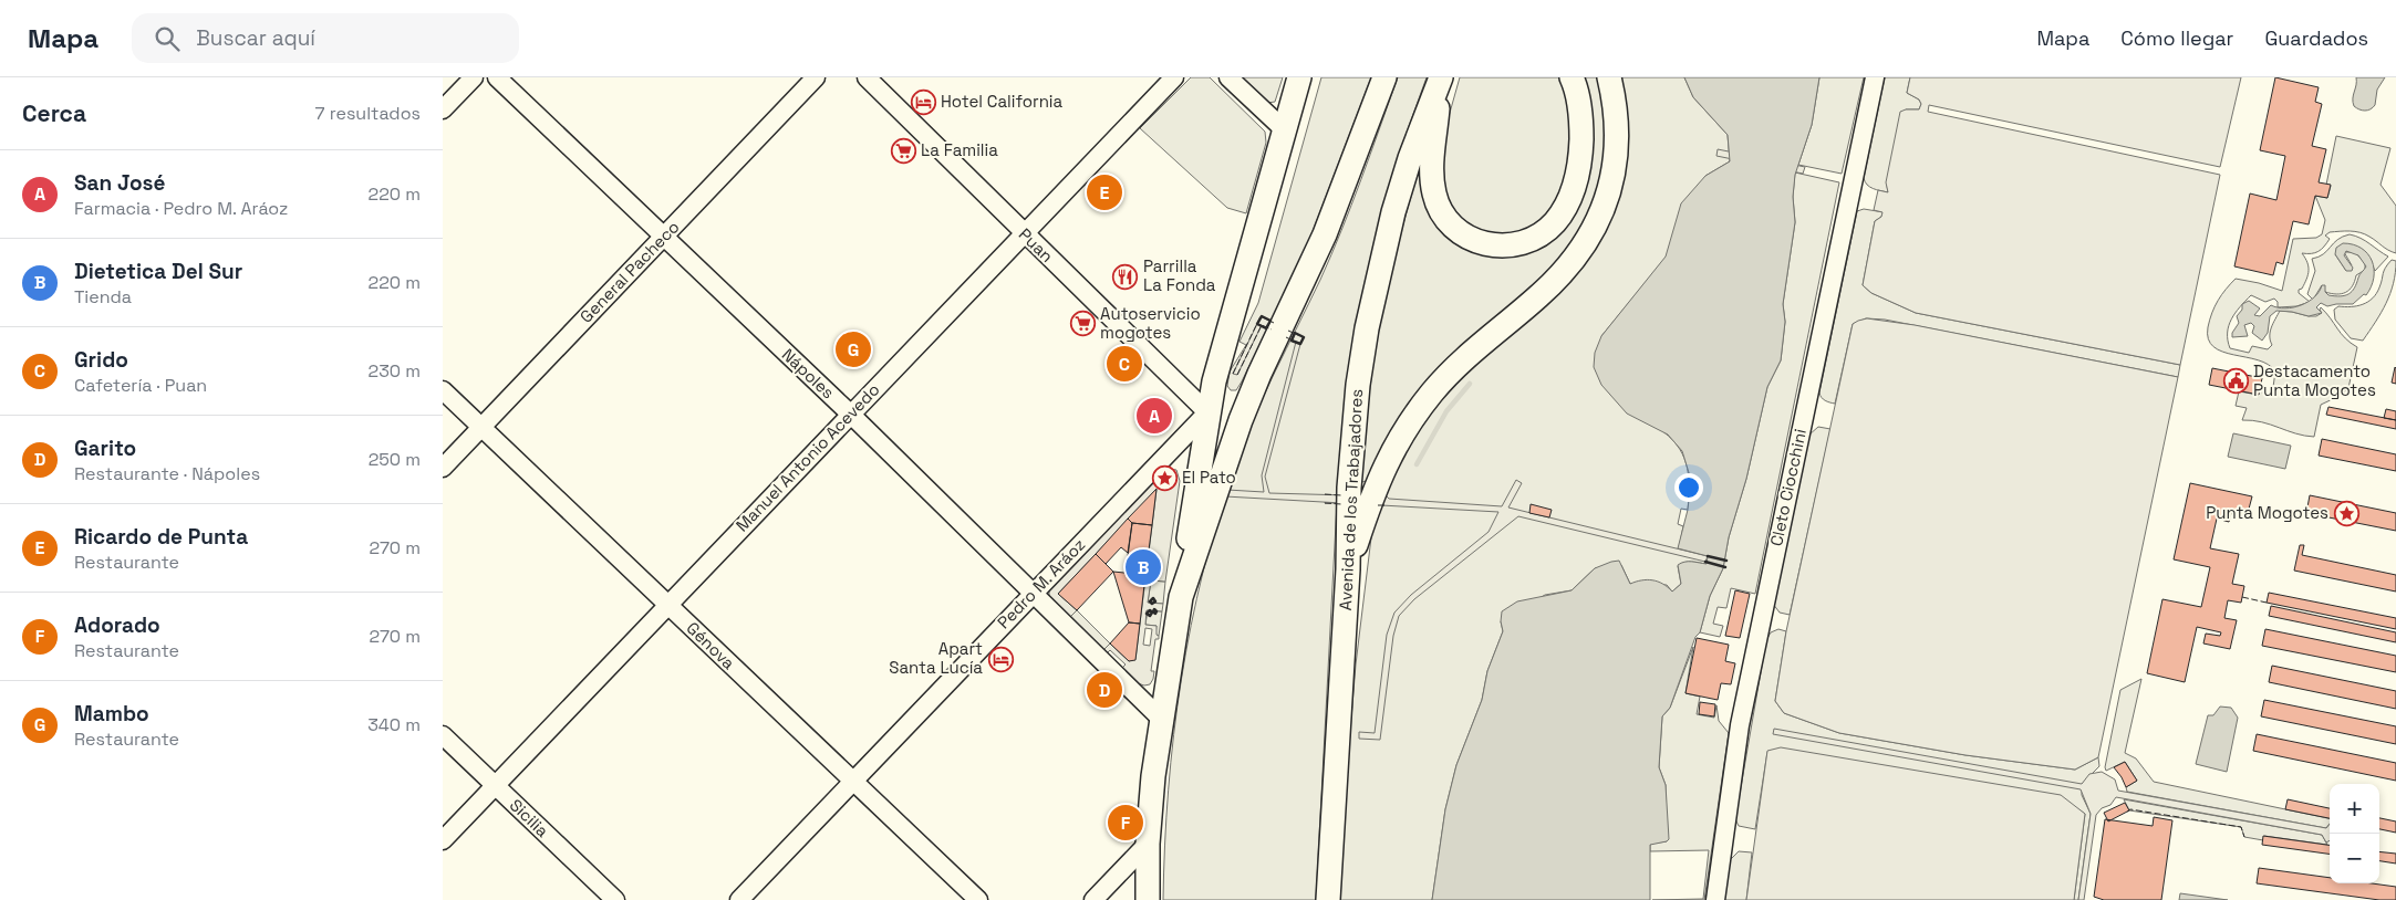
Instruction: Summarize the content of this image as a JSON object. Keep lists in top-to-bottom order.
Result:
{
  "streets": {
    "main road": ["Avenida de los Trabajadores"],
    "street": [
      "Puan",
      "General Pacheco",
      "Nápoles",
      "Manuel Antonio Acevedo",
      "Cleto Ciocchini",
      "Pedro M. Aráoz",
      "Génova",
      "Sicilia"
    ]
  },
  "crossings": [
    ["Puan", "Manuel Antonio Acevedo"],
    ["Puan", "Pedro M. Aráoz"],
    ["General Pacheco", "Nápoles"],
    ["General Pacheco", "Génova"],
    ["Nápoles", "Manuel Antonio Acevedo"],
    ["Nápoles", "Pedro M. Aráoz"],
    ["Manuel Antonio Acevedo", "Génova"],
    ["Manuel Antonio Acevedo", "Sicilia"],
    ["Pedro M. Aráoz", "Génova"]
  ],
  "places": {
    "hotel": ["Hotel California", "Apart Santa Lucía"],
    "supermarket": ["La Familia", "Autoservicio mogotes"],
    "restaurant": ["Parrilla La Fonda"],
    "public building": ["Destacamento Punta Mogotes"],
    "place": ["El Pato", "Punta Mogotes"]
  },
  "page": {
    "header": "Mapa",
    "search": "Buscar aquí",
    "nav": ["Mapa", "Cómo llegar", "Guardados"],
    "heading": ["Cerca", "7 resultados"],
    "list": [
      {
        "mark": "A",
        "name": "San José",
        "note": "Farmacia · Pedro M. Aráoz",
        "value": "220 m"
      },
      {
        "mark": "B",
        "name": "Dietetica Del Sur",
        "note": "Tienda",
        "value": "220 m"
      },
      {
        "mark": "C",
        "name": "Grido",
        "note": "Cafetería · Puan",
        "value": "230 m"
      },
      {
        "mark": "D",
        "name": "Garito",
        "note": "Restaurante · Nápoles",
        "value": "250 m"
      },
      {
        "mark": "E",
        "name": "Ricardo de Punta",
        "note": "Restaurante",
        "value": "270 m"
      },
      {
        "mark": "F",
        "name": "Adorado",
        "note": "Restaurante",
        "value": "270 m"
      },
      {
        "mark": "G",
        "name": "Mambo",
        "note": "Restaurante",
        "value": "340 m"
      }
    ],
    "pins": [
      "E",
      "G",
      "C",
      "A",
      "B",
      "D",
      "F"
    ],
    "map_buttons": ["+", "−"]
  }
}
